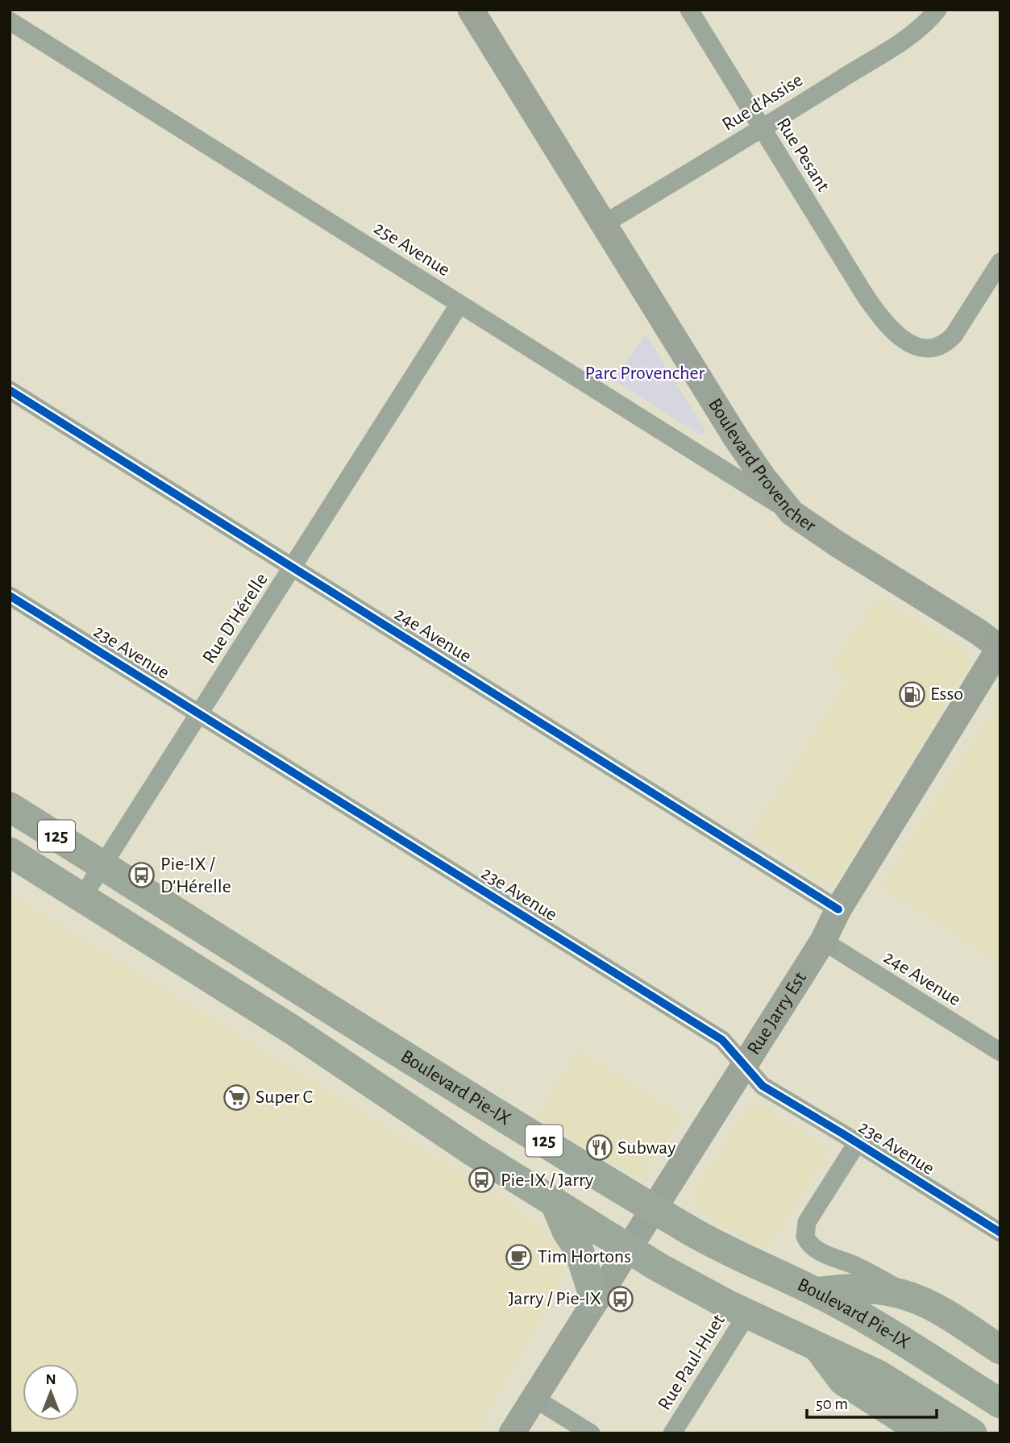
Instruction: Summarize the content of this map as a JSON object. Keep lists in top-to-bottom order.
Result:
{
  "streets": {
    "main road": ["125", "Boulevard Pie-IX"],
    "street": [
      "Rue d'Assise",
      "Rue Pesant",
      "25e Avenue",
      "Boulevard Provencher",
      "Rue D'Hérelle",
      "24e Avenue",
      "23e Avenue",
      "Rue Jarry Est",
      "Rue Paul-Huet"
    ]
  },
  "crossings": [
    ["Rue d'Assise", "Rue Pesant"],
    ["Rue d'Assise", "Boulevard Provencher"],
    ["25e Avenue", "Boulevard Provencher"],
    ["25e Avenue", "Rue D'Hérelle"],
    ["Boulevard Provencher", "Rue Jarry Est"],
    ["Rue D'Hérelle", "24e Avenue"],
    ["Rue D'Hérelle", "23e Avenue"],
    ["Rue D'Hérelle", "Boulevard Pie-IX"],
    ["24e Avenue", "Rue Jarry Est"],
    ["23e Avenue", "Rue Jarry Est"],
    ["Rue Jarry Est", "Boulevard Pie-IX"],
    ["Boulevard Pie-IX", "Rue Paul-Huet"]
  ],
  "parks": ["Parc Provencher"],
  "places": {
    "fuel station": ["Esso"],
    "bus stop": ["Pie-IX / D'Hérelle", "Pie-IX / Jarry", "Jarry / Pie-IX"],
    "supermarket": ["Super C"],
    "restaurant": ["Subway"],
    "cafe": ["Tim Hortons"]
  },
  "scale_bar": "50 m",
  "north": "top"
}
